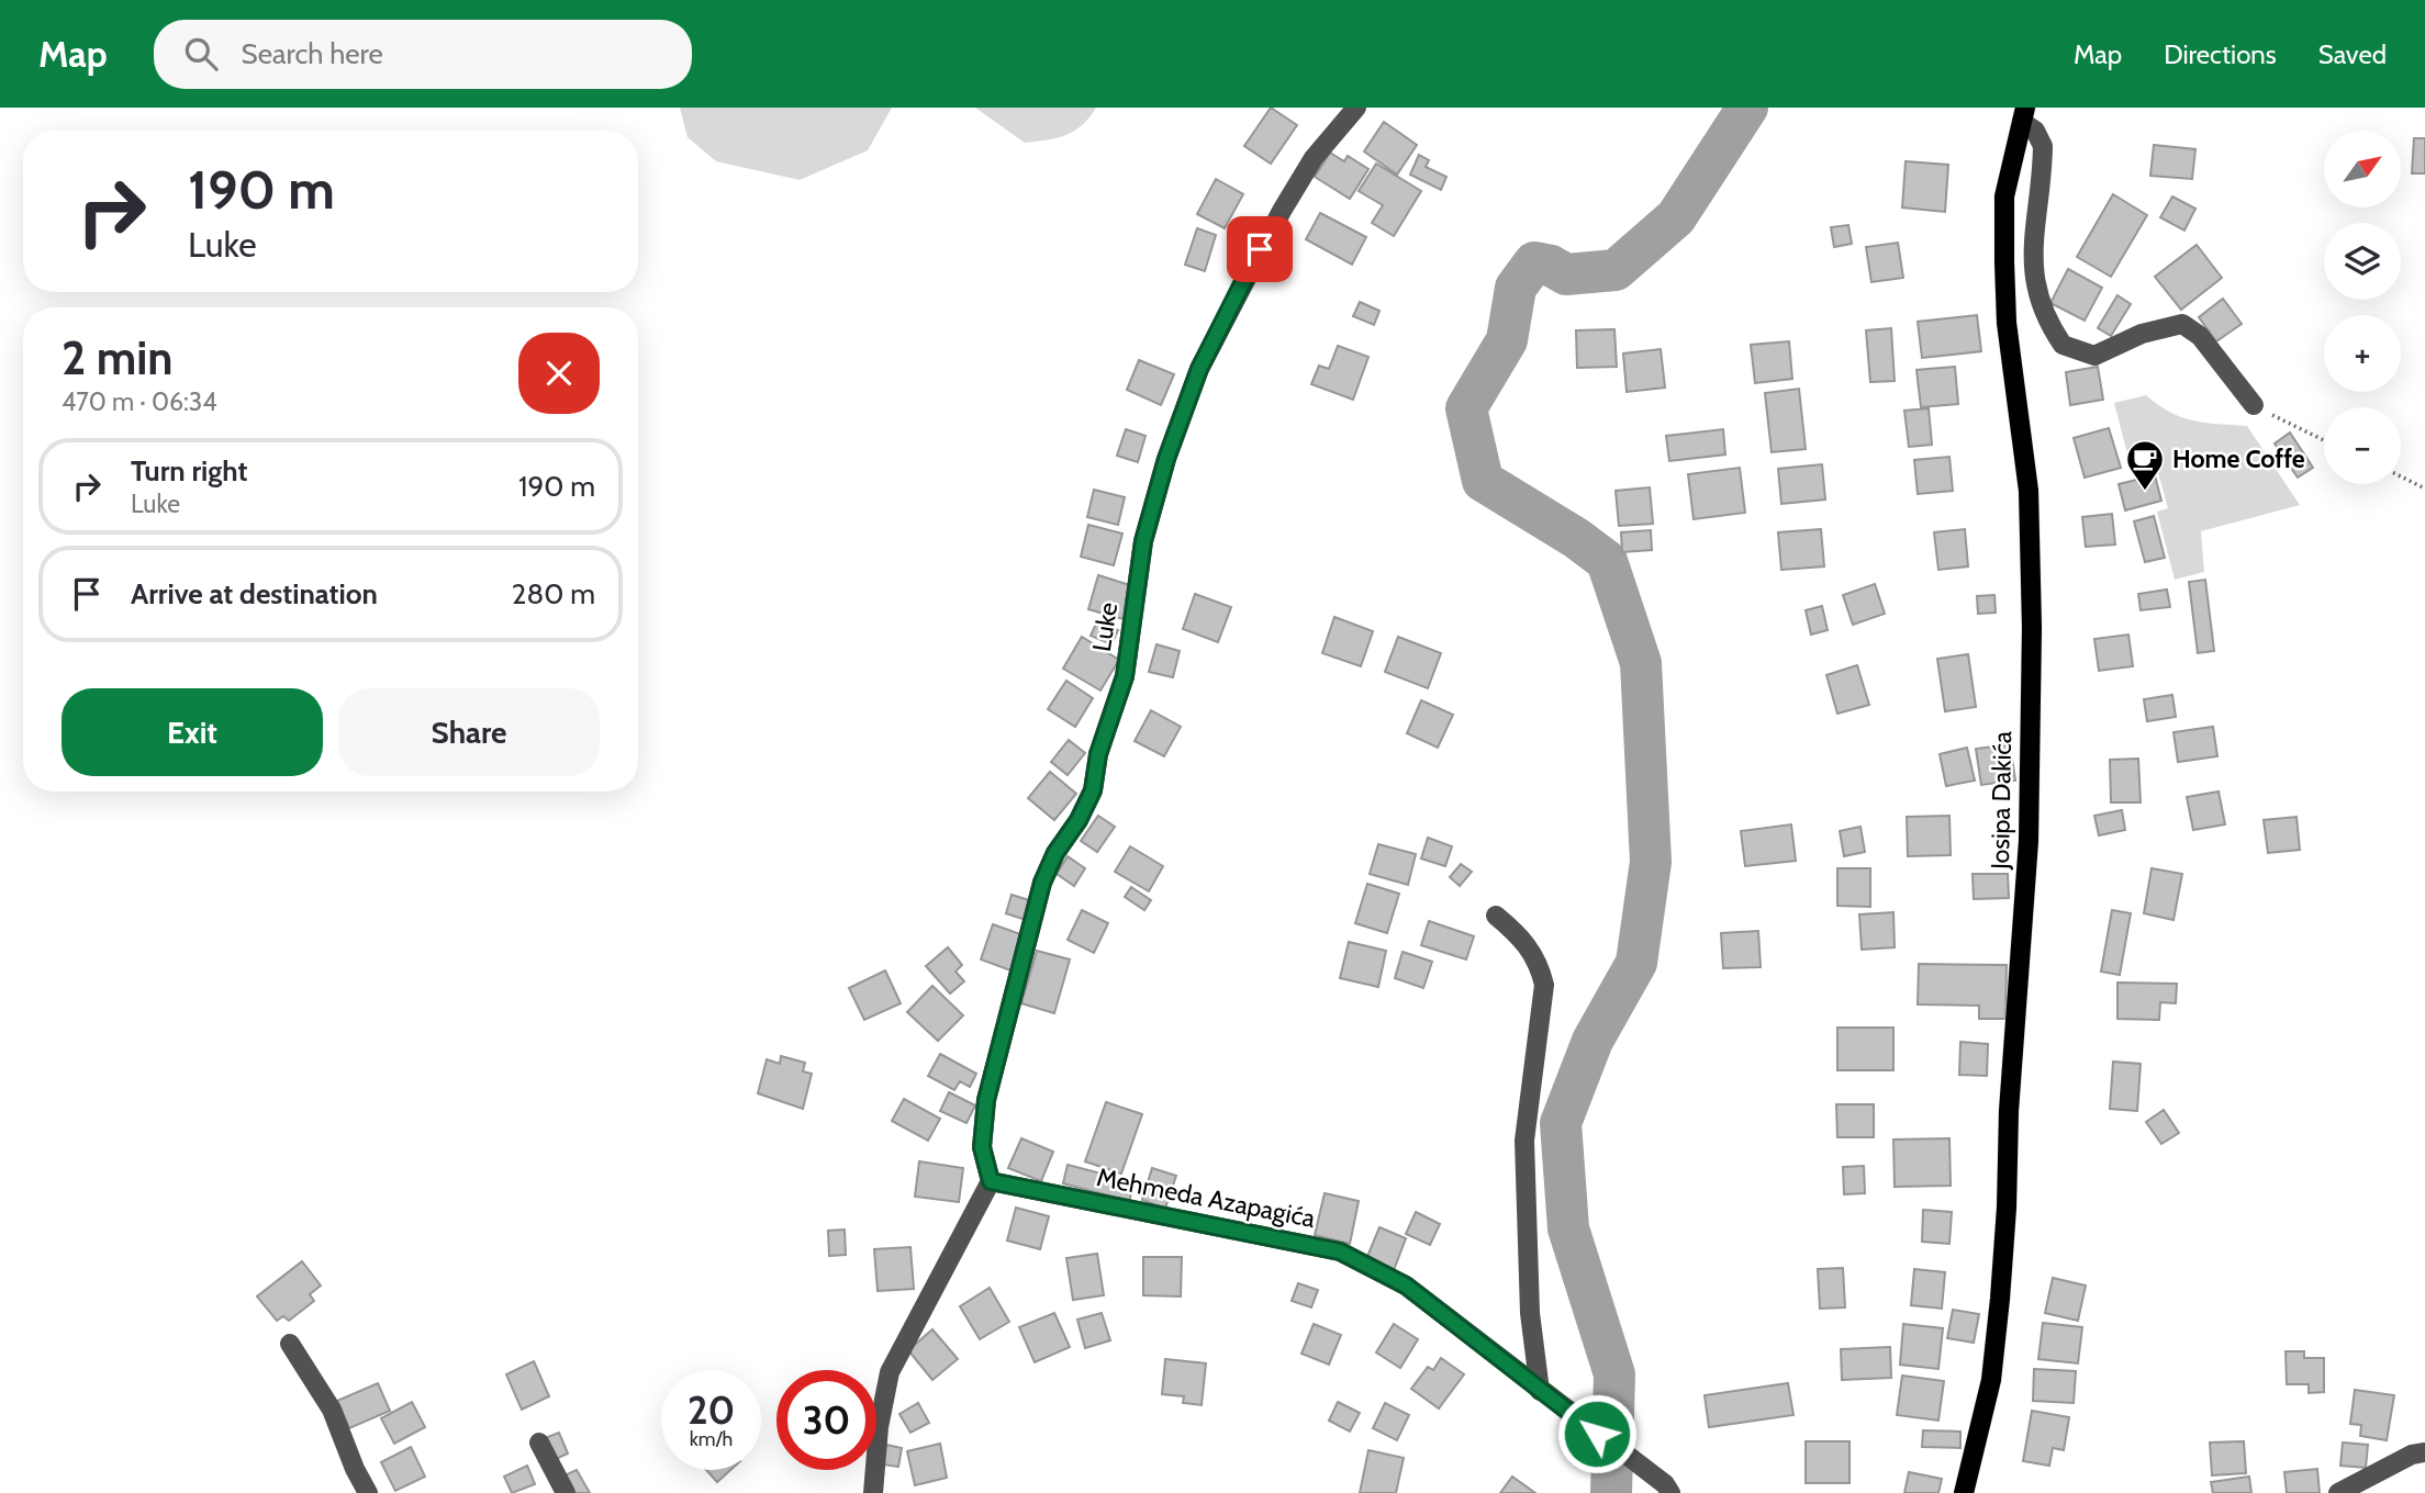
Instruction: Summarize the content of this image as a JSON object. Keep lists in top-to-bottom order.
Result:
{
  "streets": {
    "main road": ["Josipa Dakića"],
    "street": ["Luke", "Mehmeda Azapagića"]
  },
  "crossings": [
    ["Luke", "Mehmeda Azapagića"]
  ],
  "places": {
    "cafe": ["Home Coffe"]
  },
  "north": "top right",
  "page": {
    "header": "Map",
    "search": "Search here",
    "nav": ["Map", "Directions", "Saved"],
    "map_buttons": ["+", "−"],
    "turn": ["190 m", "Luke"],
    "heading": ["2 min", "470 m · 06:34"],
    "list": [
      {
        "name": "Turn right",
        "note": "Luke",
        "value": "190 m"
      },
      {
        "name": "Arrive at destination",
        "value": "280 m"
      }
    ],
    "buttons": ["Exit", "Share"],
    "speed": "20 km/h",
    "limit": "30"
  }
}
